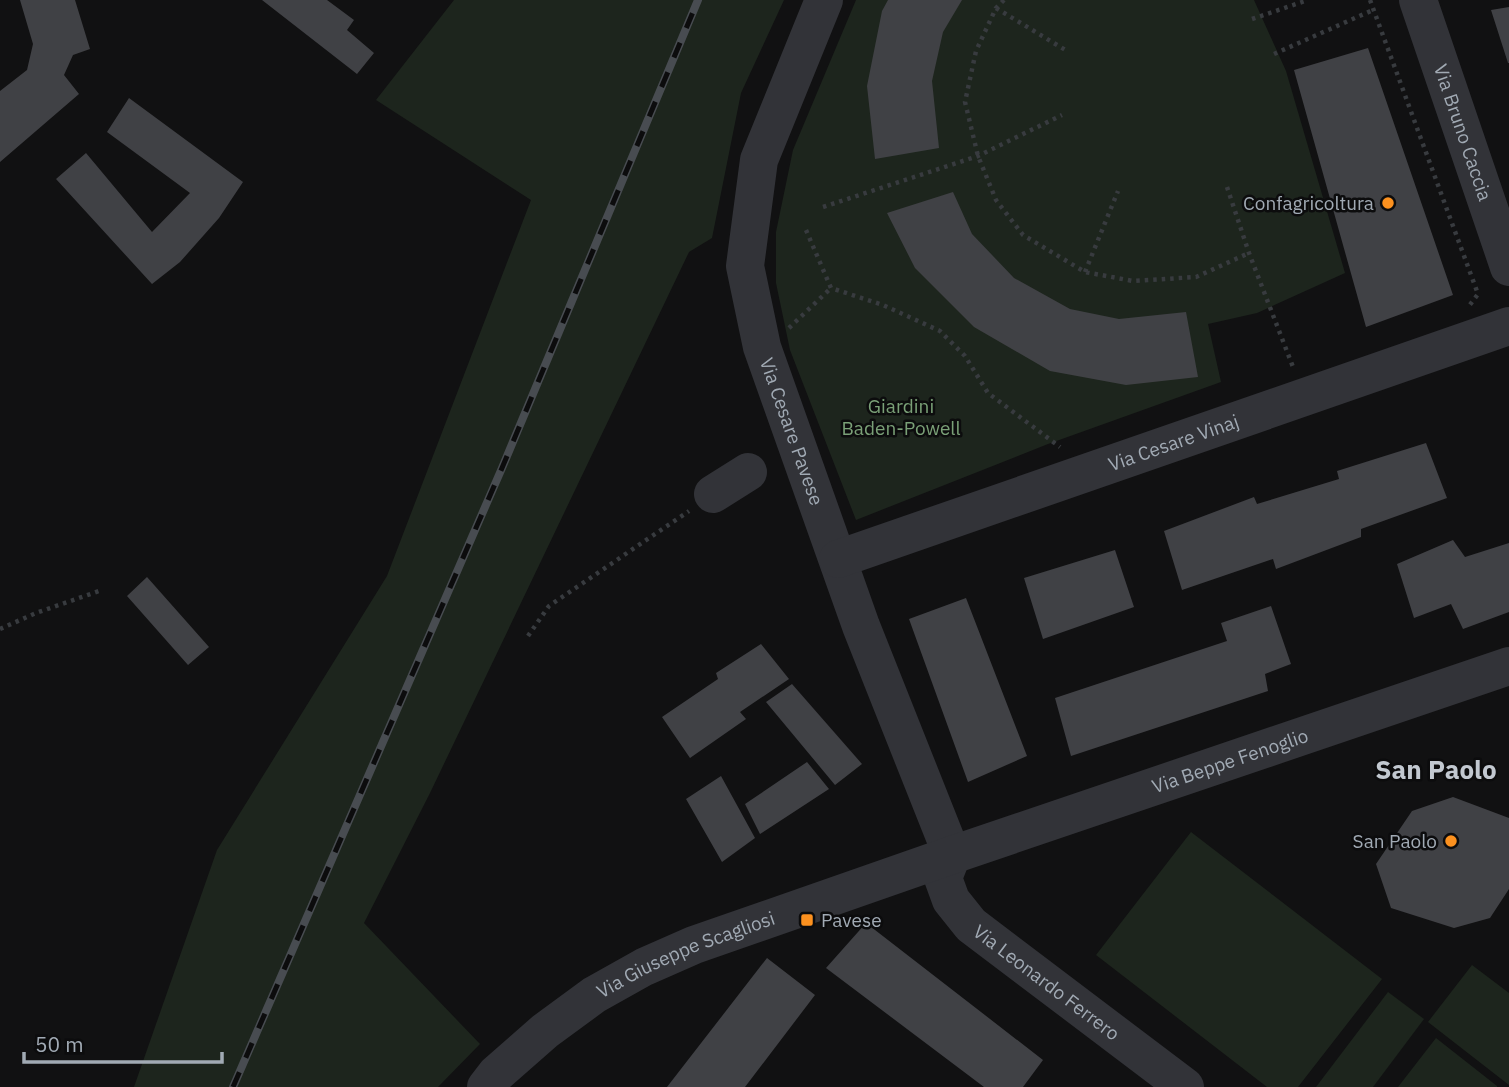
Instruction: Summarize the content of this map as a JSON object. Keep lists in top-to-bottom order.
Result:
{
  "streets": {
    "street": [
      "Via Bruno Caccia",
      "Via Cesare Pavese",
      "Via Cesare Vinaj",
      "Via Beppe Fenoglio",
      "Via Giuseppe Scagliosi",
      "Via Leonardo Ferrero"
    ]
  },
  "crossings": [
    ["Via Cesare Pavese", "Via Cesare Vinaj"],
    ["Via Cesare Pavese", "Via Beppe Fenoglio"],
    ["Via Cesare Pavese", "Via Giuseppe Scagliosi"],
    ["Via Cesare Pavese", "Via Leonardo Ferrero"],
    ["Via Beppe Fenoglio", "Via Giuseppe Scagliosi"],
    ["Via Beppe Fenoglio", "Via Leonardo Ferrero"],
    ["Via Giuseppe Scagliosi", "Via Leonardo Ferrero"]
  ],
  "districts": ["San Paolo"],
  "parks": ["Giardini Baden-Powell"],
  "places": {
    "other": ["Confagricoltura", "San Paolo"],
    "transit": ["Pavese"]
  },
  "scale_bar": "50 m"
}
